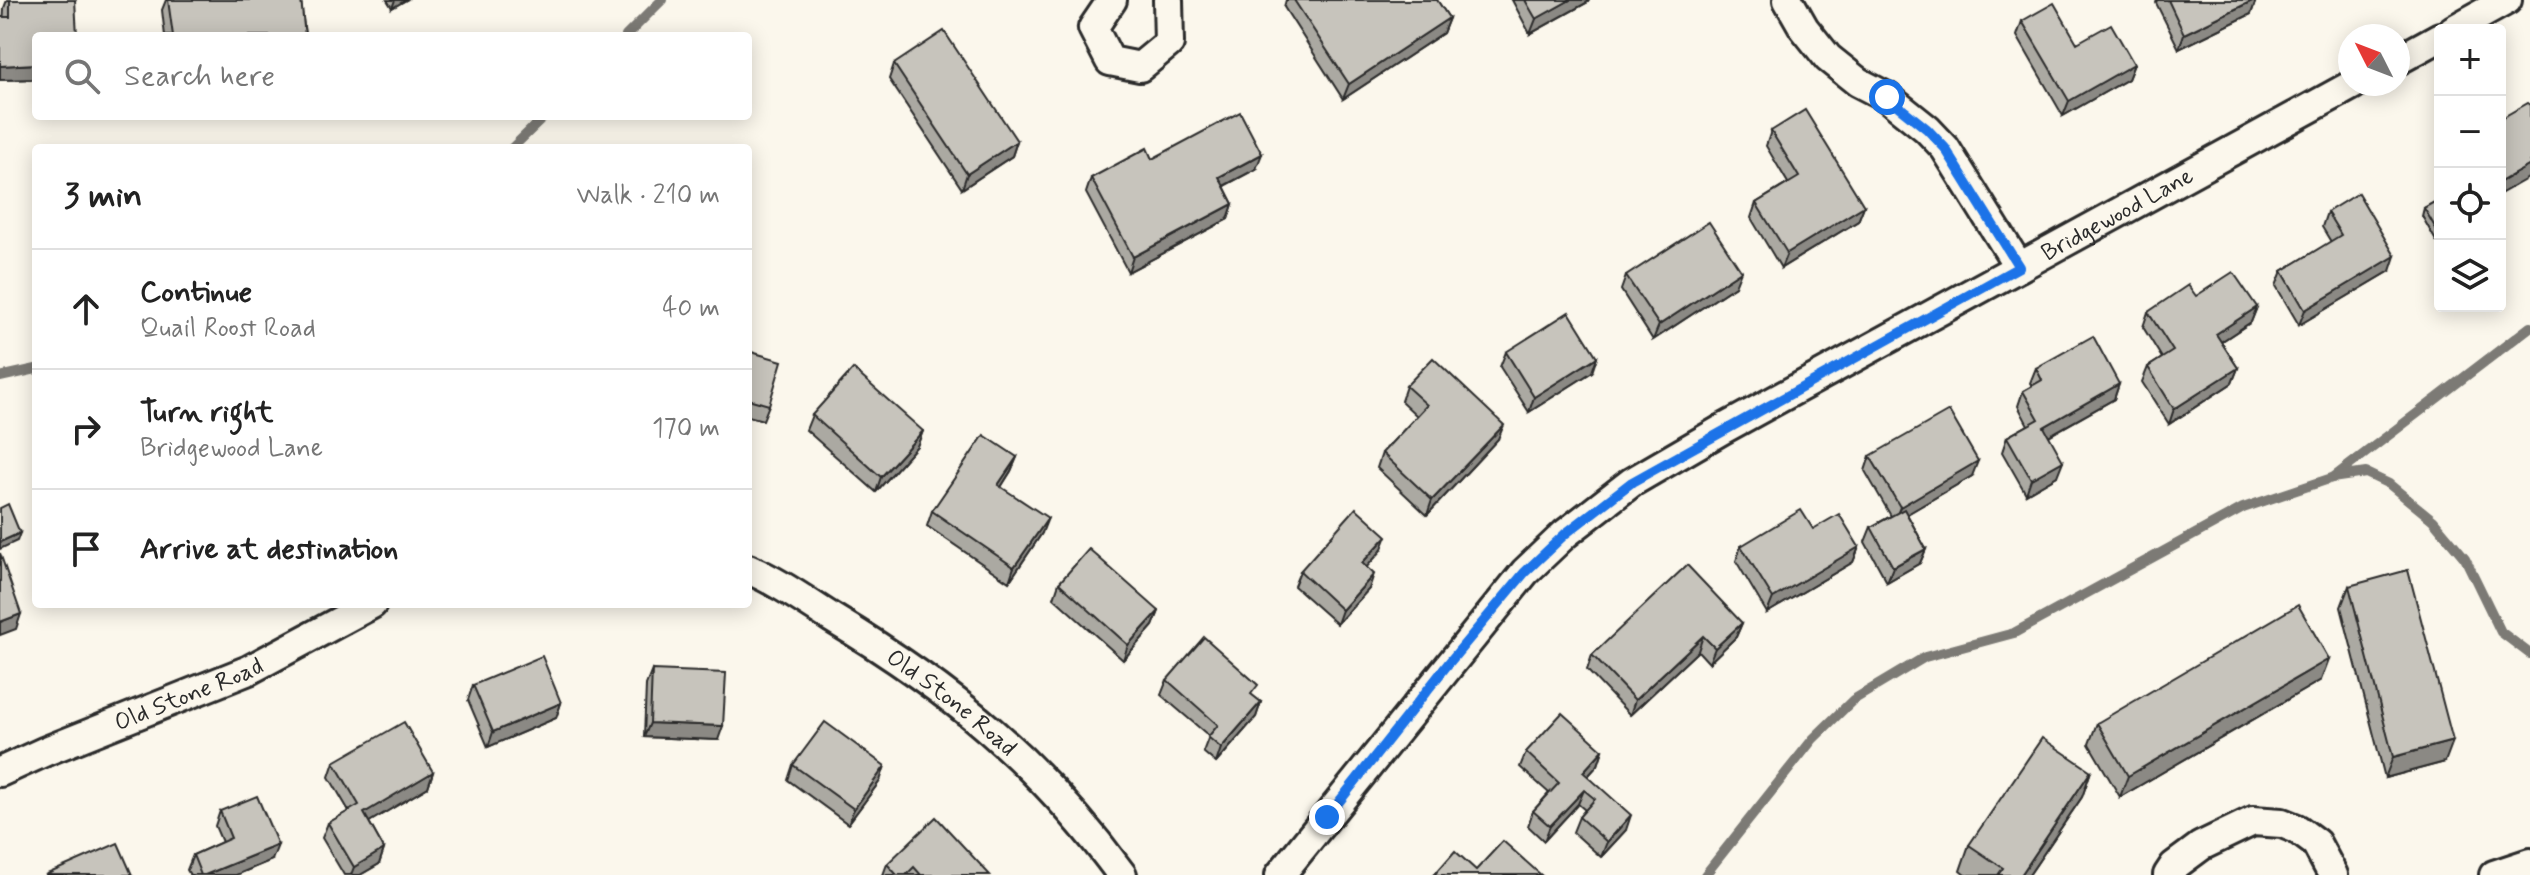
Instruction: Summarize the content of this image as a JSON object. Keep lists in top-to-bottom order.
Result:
{
  "streets": {
    "street": ["Bridgewood Lane", "Old Stone Road"]
  },
  "north": "top left",
  "page": {
    "map_buttons": ["+", "−"],
    "search": "Search here",
    "heading": ["3 min", "Walk · 210 m"],
    "list": [
      ["Continue", "Quail Roost Road", "40 m"],
      ["Turn right", "Bridgewood Lane", "170 m"],
      "Arrive at destination"
    ]
  }
}
